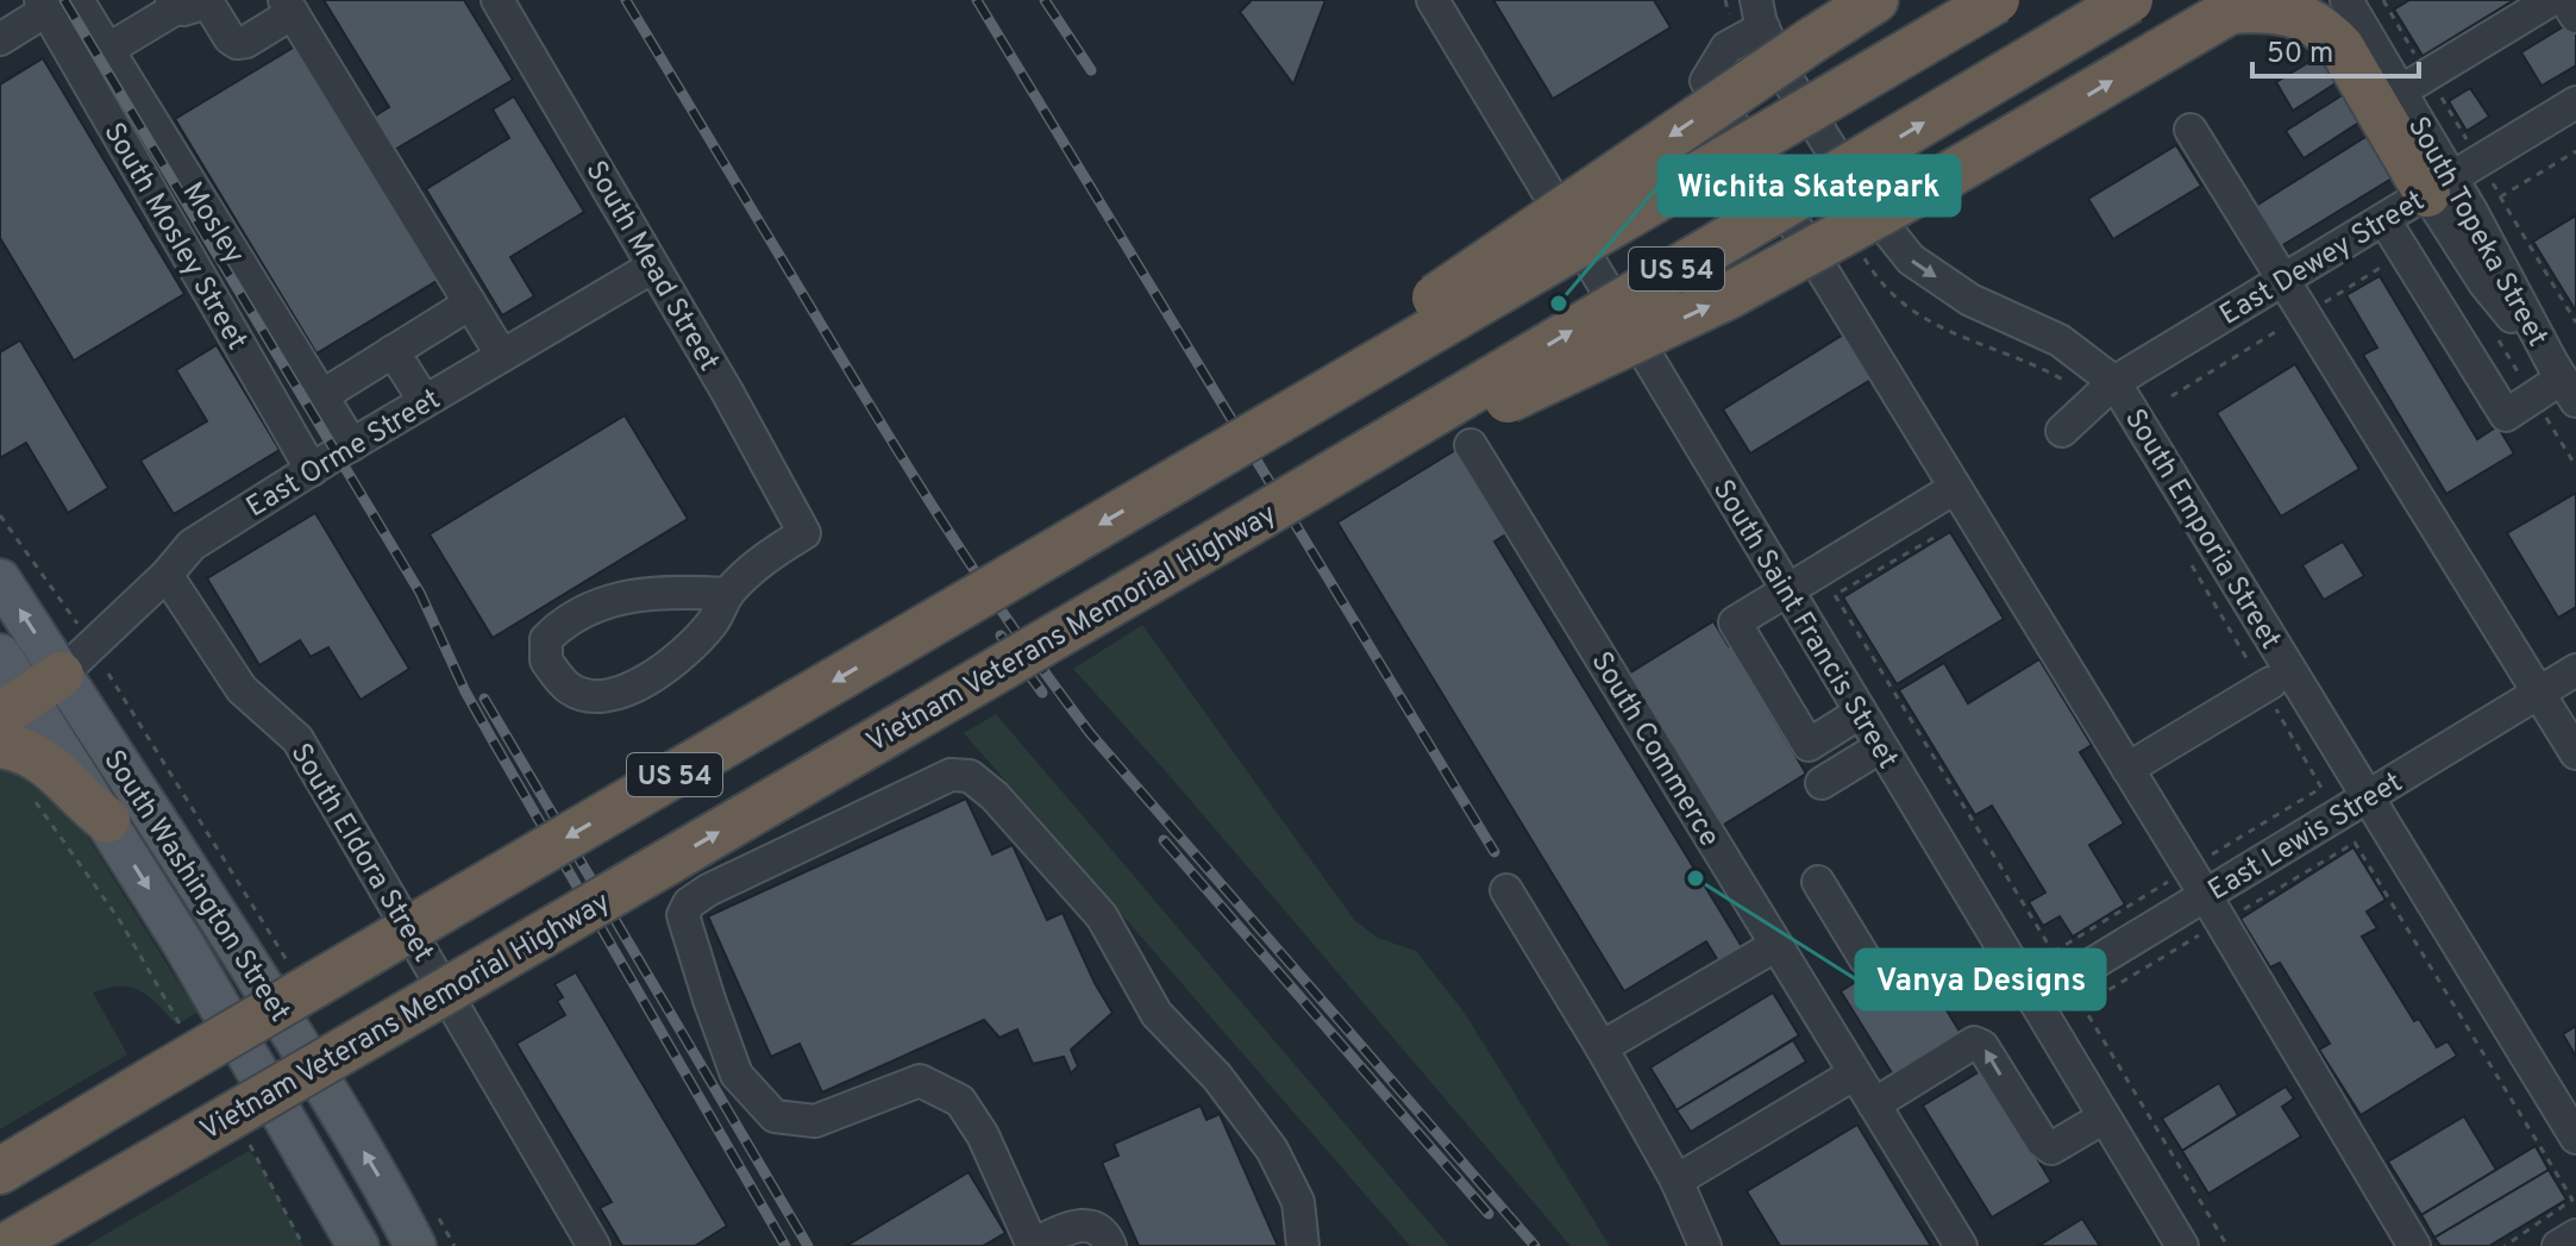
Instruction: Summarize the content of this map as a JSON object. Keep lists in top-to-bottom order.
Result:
{
  "streets": {
    "highway": ["US 54", "Vietnam Veterans Memorial Highway"],
    "main road": ["South Washington Street"],
    "street": [
      "Mosley",
      "South Topeka Street",
      "South Mosley Street",
      "East Dewey Street",
      "South Mead Street",
      "East Orme Street",
      "South Emporia Street",
      "South Saint Francis Street",
      "South Commerce",
      "East Lewis Street",
      "South Eldora Street"
    ]
  },
  "crossings": [
    ["Mosley", "East Orme Street"],
    ["South Topeka Street", "East Dewey Street"],
    ["South Mosley Street", "East Orme Street"],
    ["East Dewey Street", "South Emporia Street"],
    ["South Mead Street", "East Orme Street"],
    ["East Orme Street", "South Eldora Street"],
    ["East Orme Street", "South Washington Street"],
    ["South Emporia Street", "East Lewis Street"],
    ["South Saint Francis Street", "East Lewis Street"]
  ],
  "places": ["Wichita Skatepark", "Vanya Designs"],
  "scale_bar": "50 m"
}
